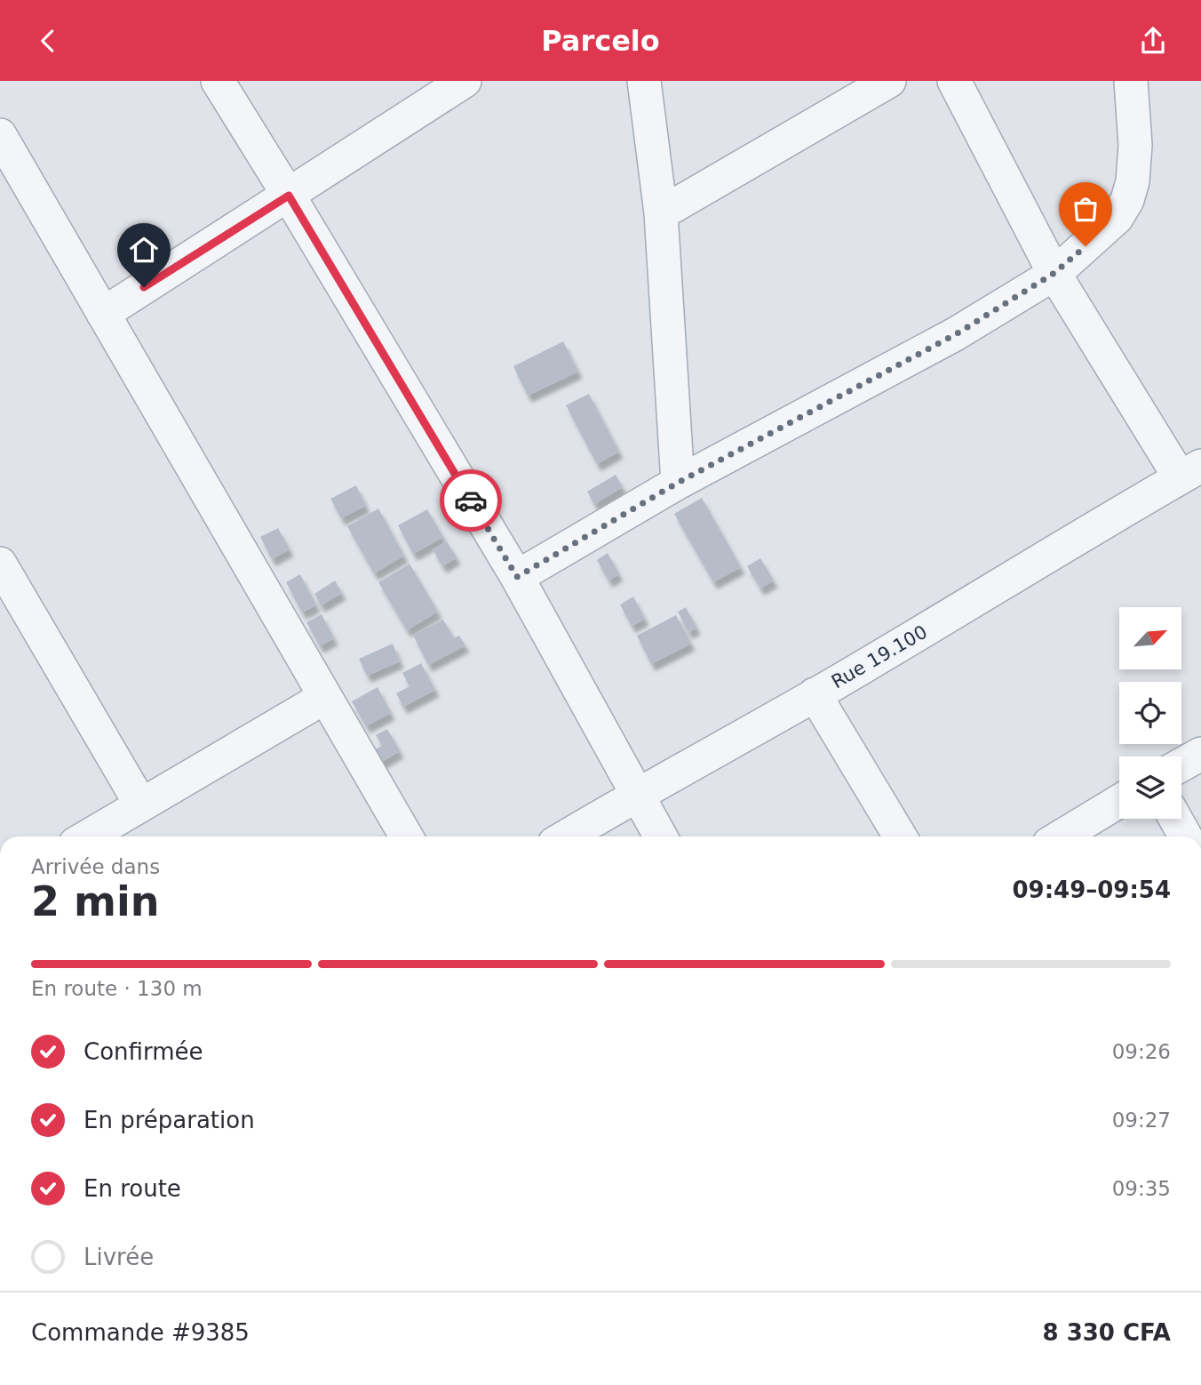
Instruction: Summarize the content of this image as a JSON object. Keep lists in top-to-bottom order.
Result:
{
  "streets": {
    "street": ["Rue 19.100"]
  },
  "north": "top right",
  "page": {
    "header": "Parcelo",
    "heading": ["2 min", "Arrivée dans", "09:49–09:54"],
    "panel": ["Commande #9385", "8 330 CFA"],
    "bar": "En route · 130 m",
    "list": [
      ["Confirmée", "09:26"],
      ["En préparation", "09:27"],
      ["En route", "09:35"],
      "Livrée"
    ]
  }
}
